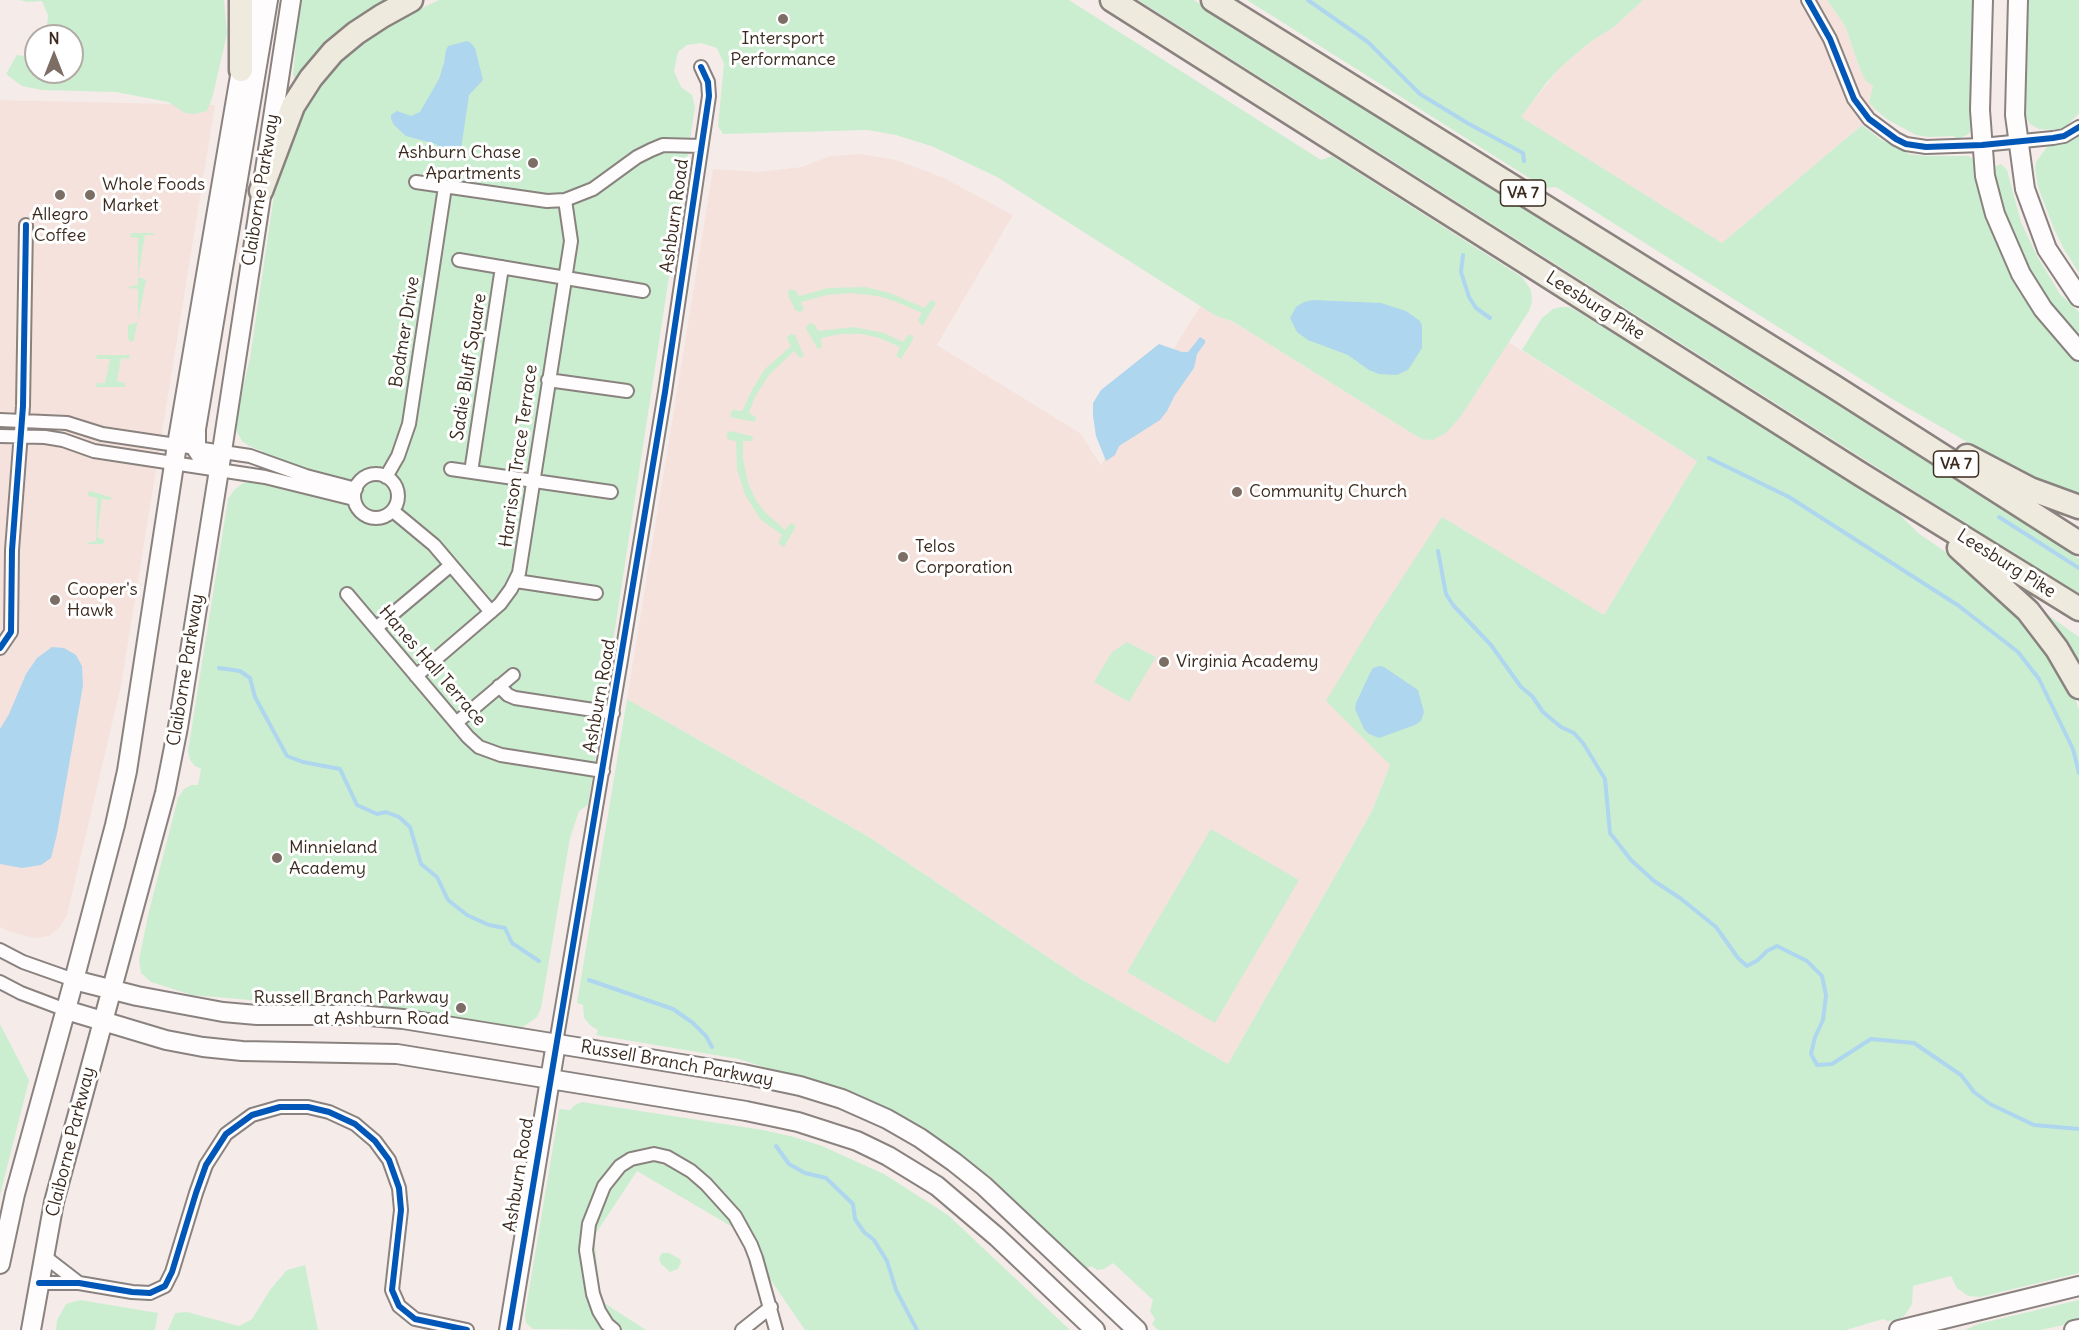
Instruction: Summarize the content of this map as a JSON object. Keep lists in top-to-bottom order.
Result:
{
  "streets": {
    "highway": ["VA 7", "Leesburg Pike"],
    "main road": ["Claiborne Parkway", "Ashburn Road", "Russell Branch Parkway"],
    "street": [
      "Bodmer Drive",
      "Sadie Bluff Square",
      "Harrison Trace Terrace",
      "Hanes Hall Terrace"
    ]
  },
  "crossings": [
    ["Claiborne Parkway", "Russell Branch Parkway"],
    ["Ashburn Road", "Hanes Hall Terrace"],
    ["Ashburn Road", "Russell Branch Parkway"],
    ["Harrison Trace Terrace", "Hanes Hall Terrace"]
  ],
  "places": [
    "Intersport Performance",
    "Ashburn Chase Apartments",
    "Allegro Coffee",
    "Whole Foods Market",
    "Community Church",
    "Telos Corporation",
    "Cooper's Hawk",
    "Virginia Academy",
    "Minnieland Academy",
    "Russell Branch Parkway at Ashburn Road"
  ],
  "north": "top"
}
